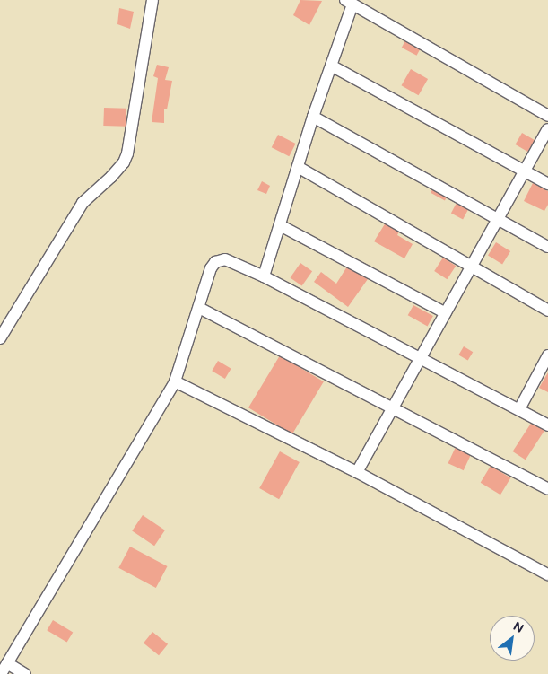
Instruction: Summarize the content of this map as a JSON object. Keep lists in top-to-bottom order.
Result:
{
  "north": "top right"
}
